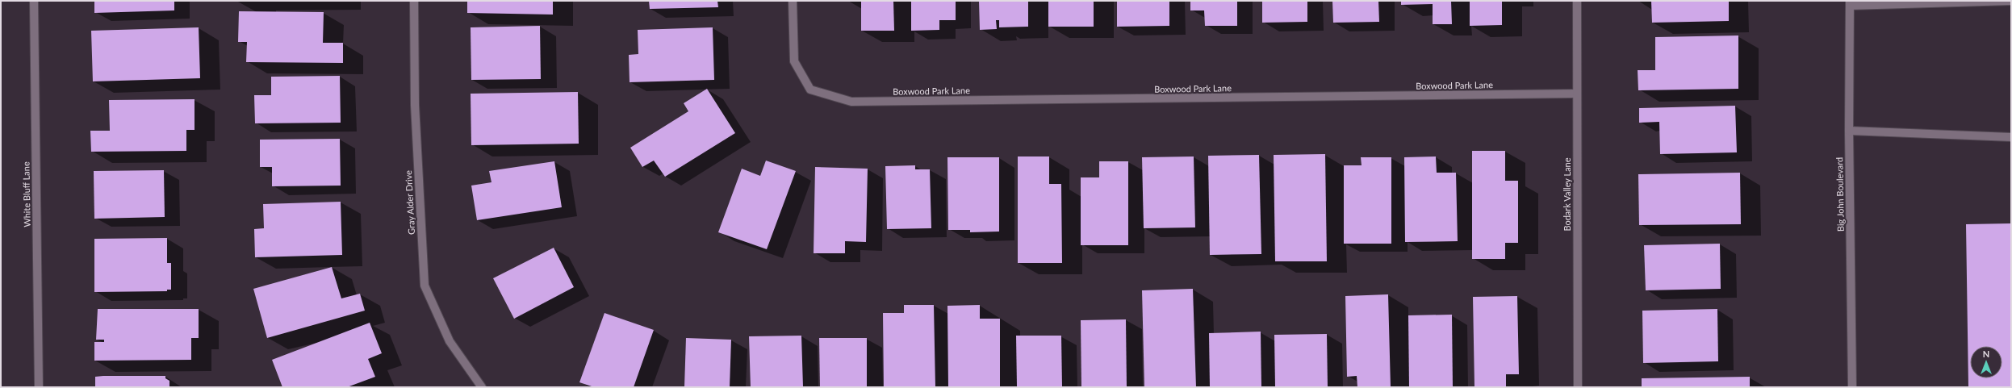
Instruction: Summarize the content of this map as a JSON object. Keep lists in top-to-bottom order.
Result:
{
  "streets": {
    "street": [
      "Boxwood Park Lane",
      "White Bluff Lane",
      "Bodark Valley Lane",
      "Big John Boulevard",
      "Gray Alder Drive"
    ]
  },
  "crossings": [
    ["Boxwood Park Lane", "Bodark Valley Lane"]
  ],
  "north": "top"
}
